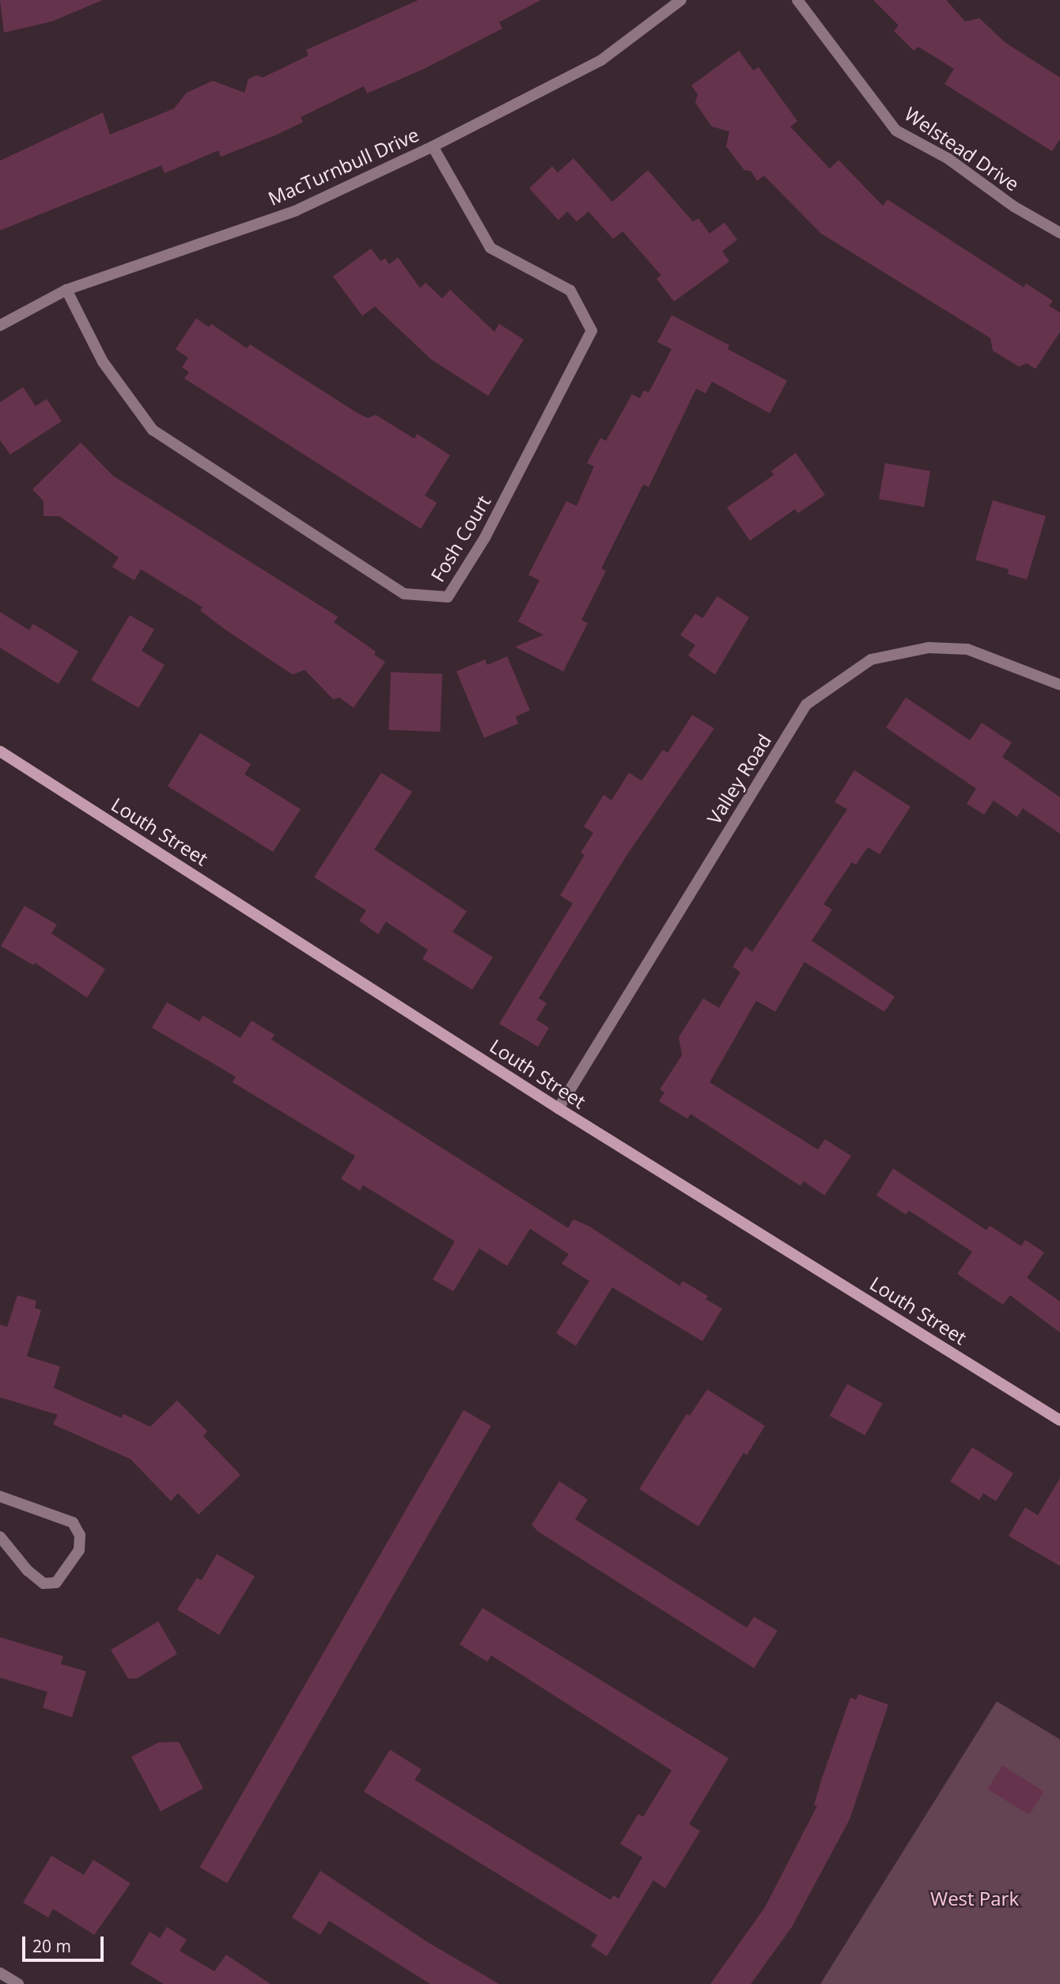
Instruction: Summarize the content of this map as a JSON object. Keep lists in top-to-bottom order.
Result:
{
  "streets": {
    "main road": ["Louth Street"],
    "street": [
      "Welstead Drive",
      "MacTurnbull Drive",
      "Fosh Court",
      "Valley Road"
    ]
  },
  "crossings": [
    ["MacTurnbull Drive", "Fosh Court"],
    ["Valley Road", "Louth Street"]
  ],
  "parks": ["West Park"],
  "scale_bar": "20 m"
}
